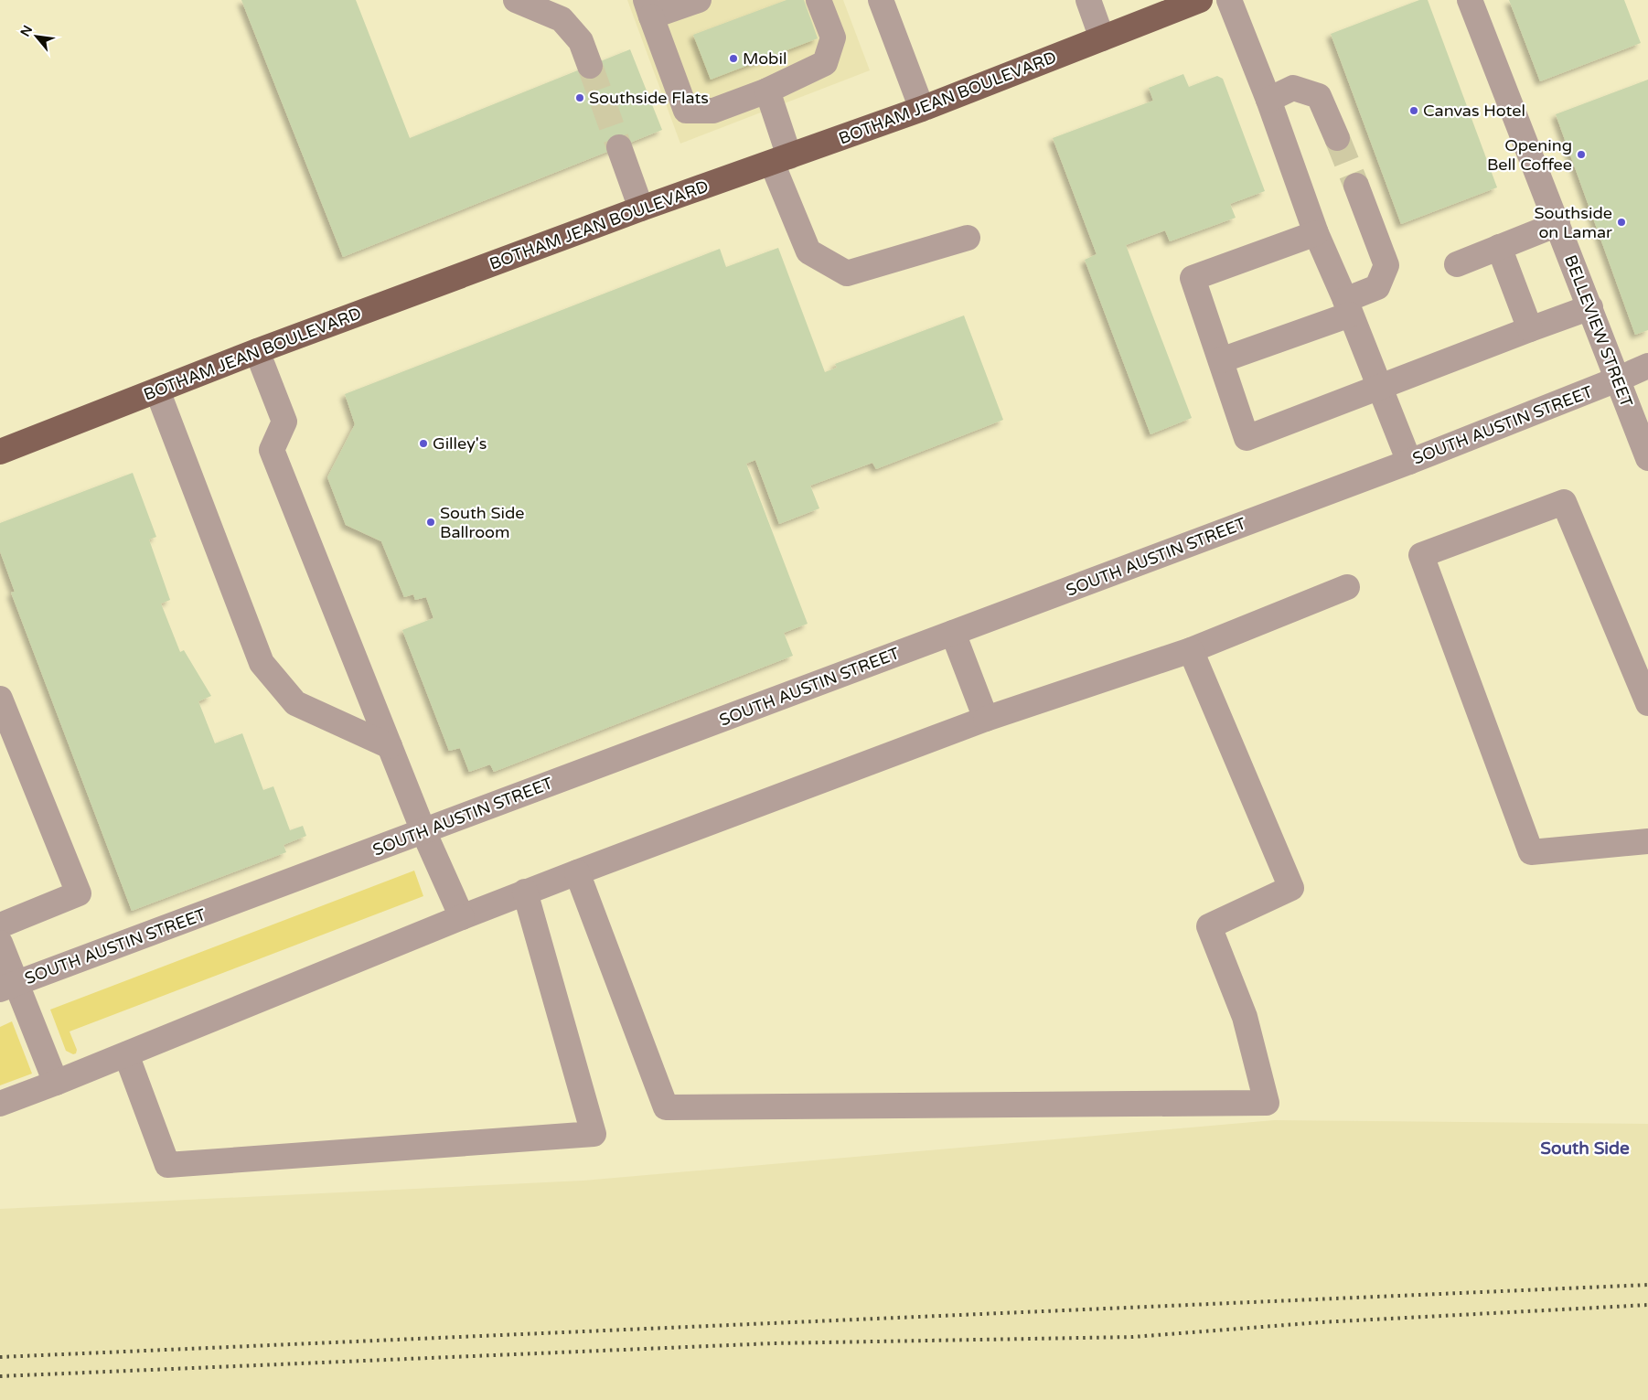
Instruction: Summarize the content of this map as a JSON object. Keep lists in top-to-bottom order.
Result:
{
  "streets": {
    "main road": ["BOTHAM JEAN BOULEVARD"],
    "street": ["BELLEVIEW STREET", "SOUTH AUSTIN STREET"]
  },
  "crossings": [
    ["BELLEVIEW STREET", "SOUTH AUSTIN STREET"]
  ],
  "districts": ["South Side"],
  "places": [
    "Mobil",
    "Southside Flats",
    "Canvas Hotel",
    "Opening Bell Coffee",
    "Southside on Lamar",
    "Gilley's",
    "South Side Ballroom"
  ],
  "north": "top left"
}
